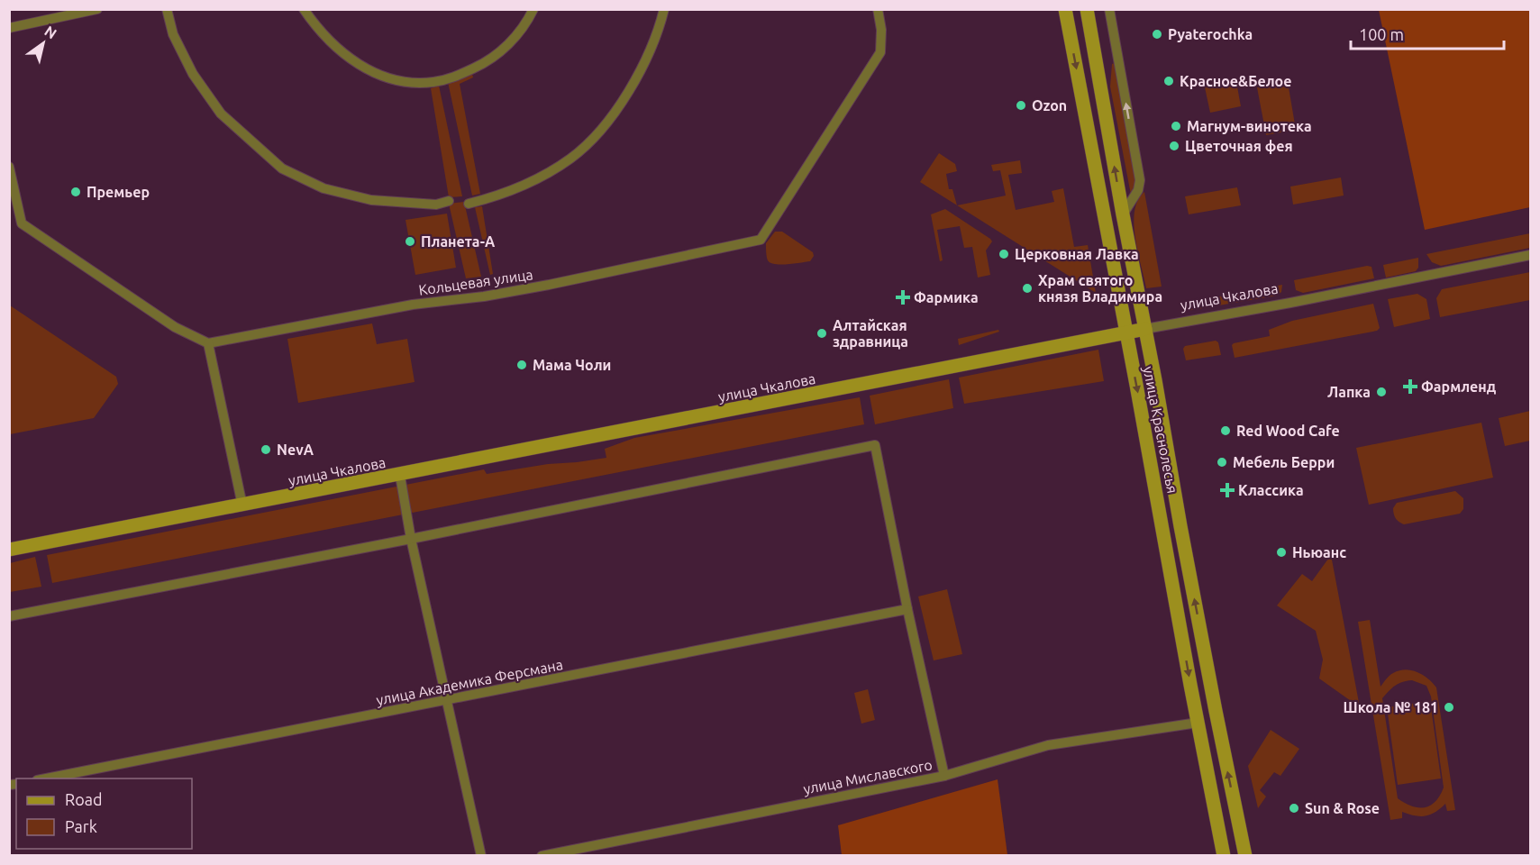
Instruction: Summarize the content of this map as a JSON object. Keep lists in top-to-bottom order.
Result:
{
  "streets": {
    "street": [
      "Кольцевая улица",
      "улица Чкалова",
      "улица Краснолесья",
      "улица Академика Ферсмана",
      "улица Миславского"
    ]
  },
  "crossings": [
    ["улица Чкалова", "улица Краснолесья"],
    ["улица Краснолесья", "улица Миславского"]
  ],
  "places": {
    "other": [
      "Pyaterochka",
      "Красное&Белое",
      "Ozon",
      "Магнум-винотека",
      "Цветочная фея",
      "Премьер",
      "Планета-А",
      "Церковная Лавка",
      "Храм святого князя Владимира",
      "Алтайская здравница",
      "Мама Чоли",
      "Лапка",
      "Red Wood Cafe",
      "NevA",
      "Мебель Берри",
      "Ньюанс",
      "Школа № 181",
      "Sun & Rose"
    ],
    "health": ["Фармика", "Фармленд", "Классика"]
  },
  "legend": ["Road", "Park"],
  "scale_bar": "100 m",
  "north": "top right"
}
